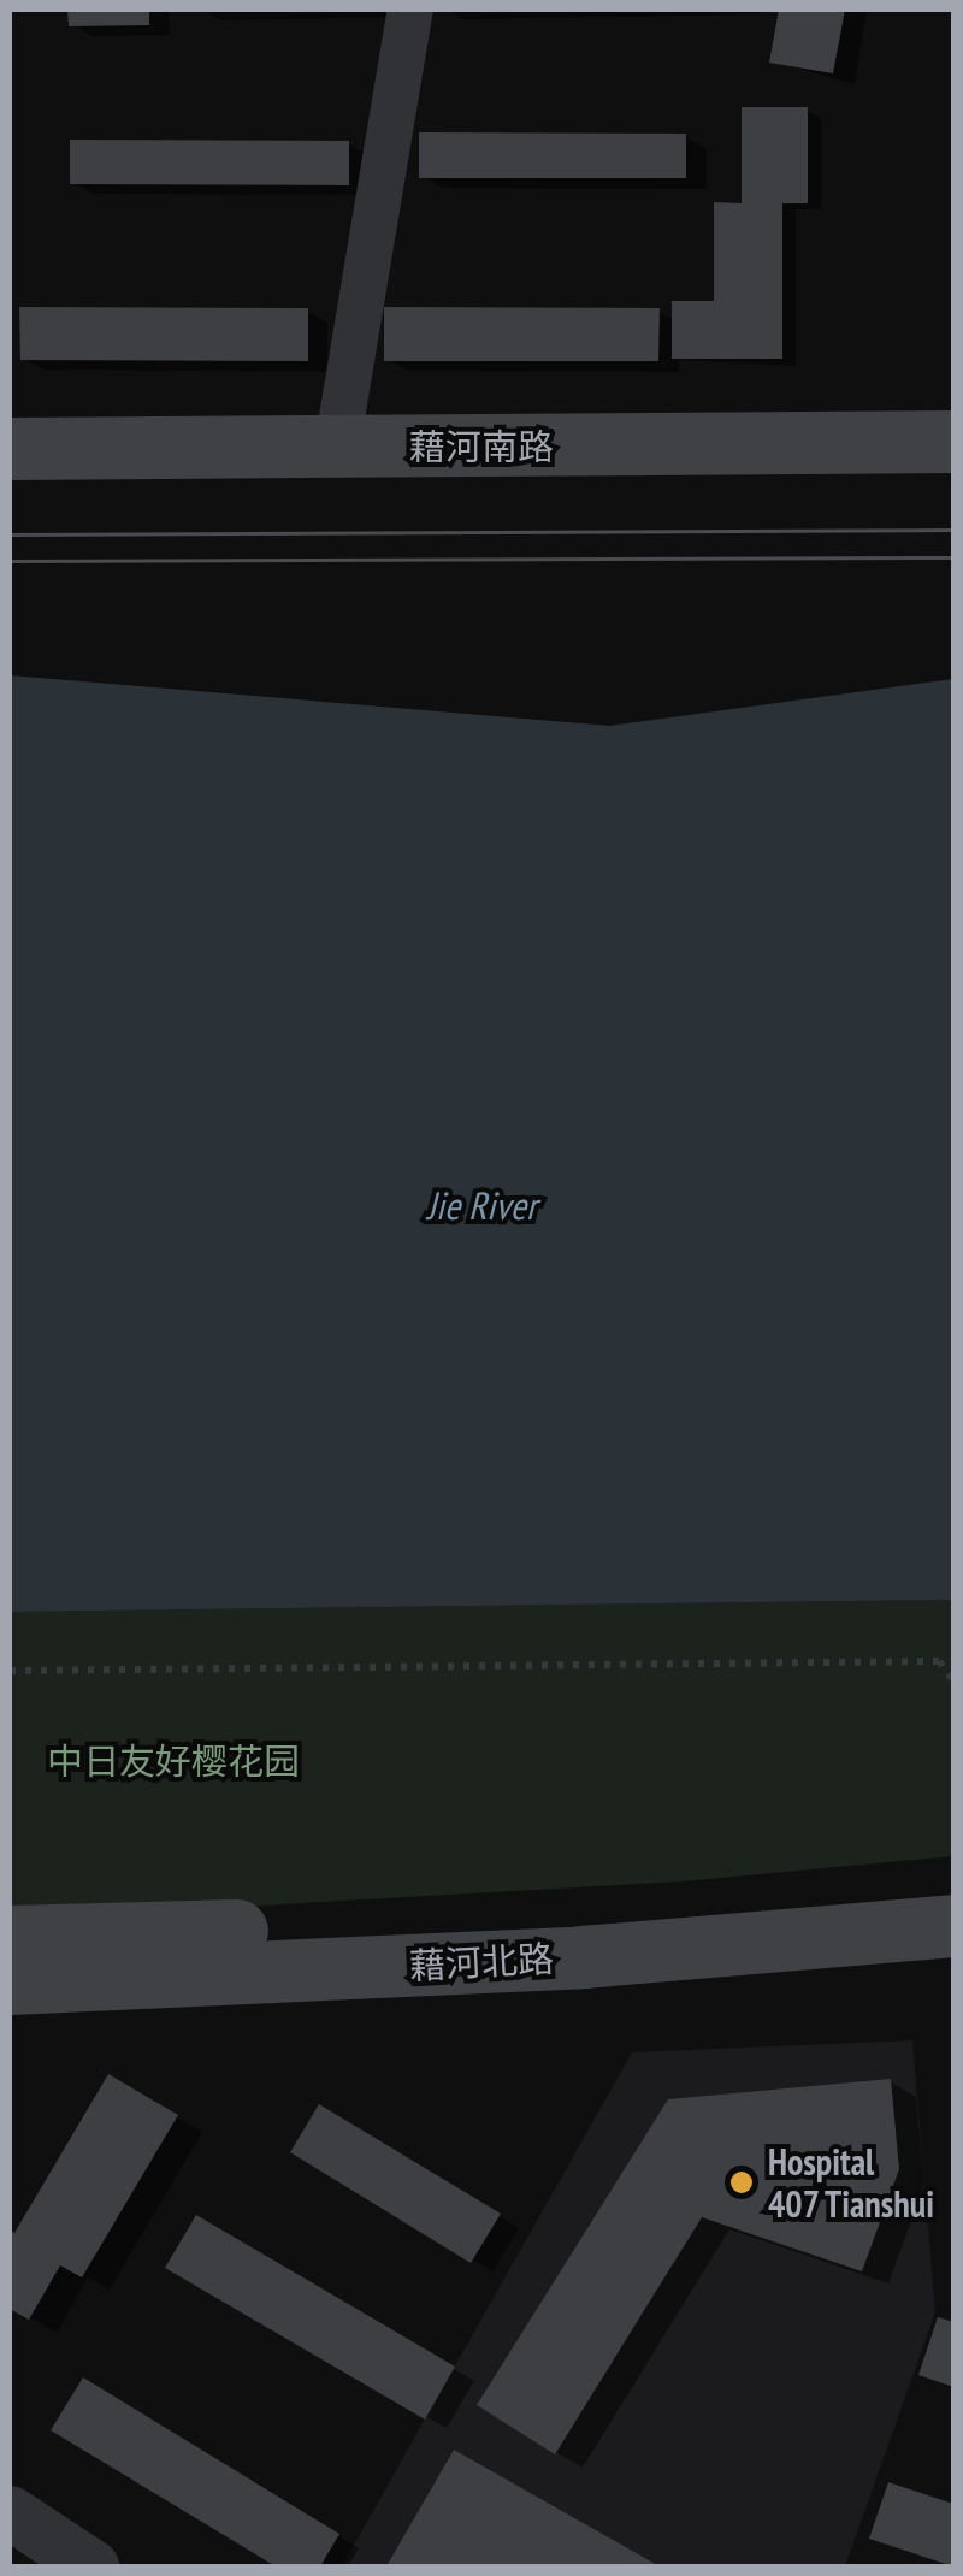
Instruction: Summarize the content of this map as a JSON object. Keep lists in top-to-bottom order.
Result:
{
  "streets": {
    "main road": ["藉河南路", "藉河北路"]
  },
  "water": ["Jie River"],
  "parks": ["中日友好樱花园"],
  "places": ["Hospital 407 Tianshui"]
}
